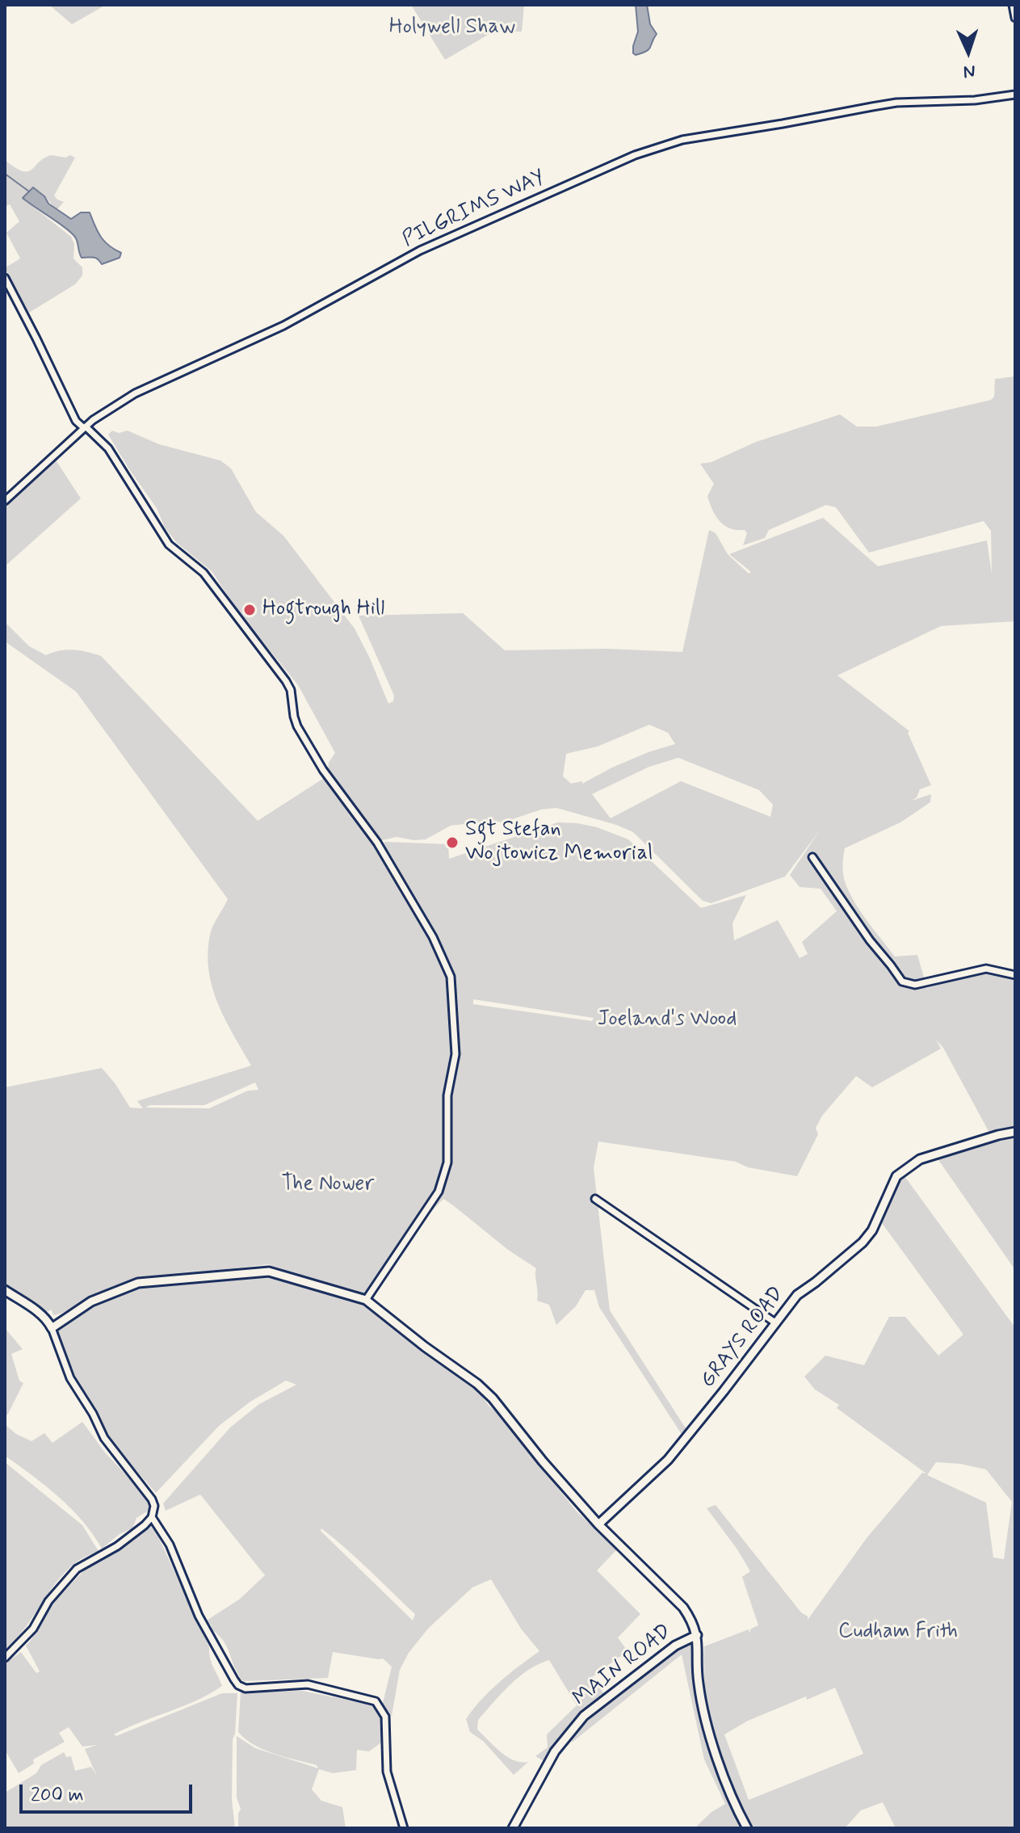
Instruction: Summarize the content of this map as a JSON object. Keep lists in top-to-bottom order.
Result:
{
  "streets": {
    "street": ["PILGRIMS WAY", "GRAYS ROAD", "MAIN ROAD"]
  },
  "parks": [
    "Holywell Shaw",
    "Joeland's Wood",
    "The Nower",
    "Cudham Frith"
  ],
  "places": ["Hogtrough Hill", "Sgt Stefan Wojtowicz Memorial"],
  "scale_bar": "200 m",
  "north": "bottom"
}
